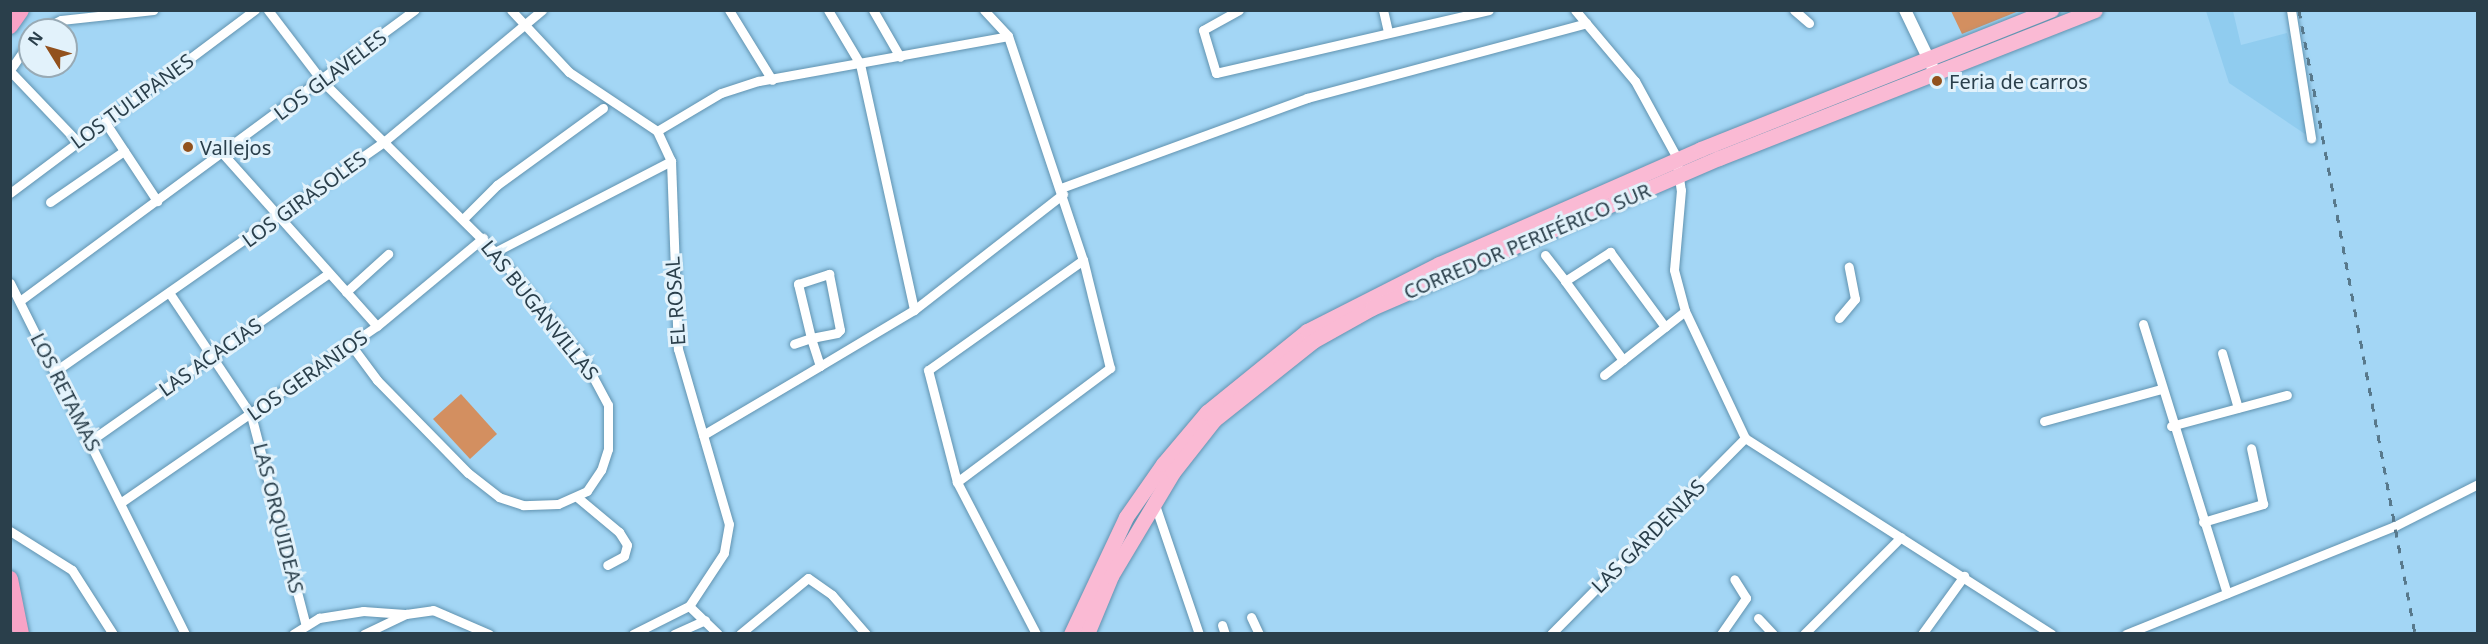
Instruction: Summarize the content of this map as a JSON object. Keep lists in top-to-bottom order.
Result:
{
  "streets": {
    "main road": ["CORREDOR PERIFÉRICO SUR"],
    "street": [
      "LOS GLAVELES",
      "LOS TULIPANES",
      "LOS GIRASOLES",
      "EL ROSAL",
      "LAS BUGANVILLAS",
      "LAS ACACIAS",
      "LOS GERANIOS",
      "LOS RETAMAS",
      "LAS ORQUIDEAS",
      "LAS GARDENIAS"
    ]
  },
  "crossings": [
    ["LOS GLAVELES", "LAS BUGANVILLAS"],
    ["LOS GLAVELES", "LOS RETAMAS"],
    ["LOS GIRASOLES", "LAS BUGANVILLAS"],
    ["LOS GIRASOLES", "LOS RETAMAS"],
    ["LOS GIRASOLES", "LAS ORQUIDEAS"],
    ["LAS BUGANVILLAS", "LOS GERANIOS"],
    ["LAS ACACIAS", "LOS RETAMAS"],
    ["LAS ACACIAS", "LAS ORQUIDEAS"],
    ["LOS GERANIOS", "LOS RETAMAS"],
    ["LOS GERANIOS", "LAS ORQUIDEAS"]
  ],
  "places": ["Feria de carros", "Vallejos"],
  "north": "top left"
}
